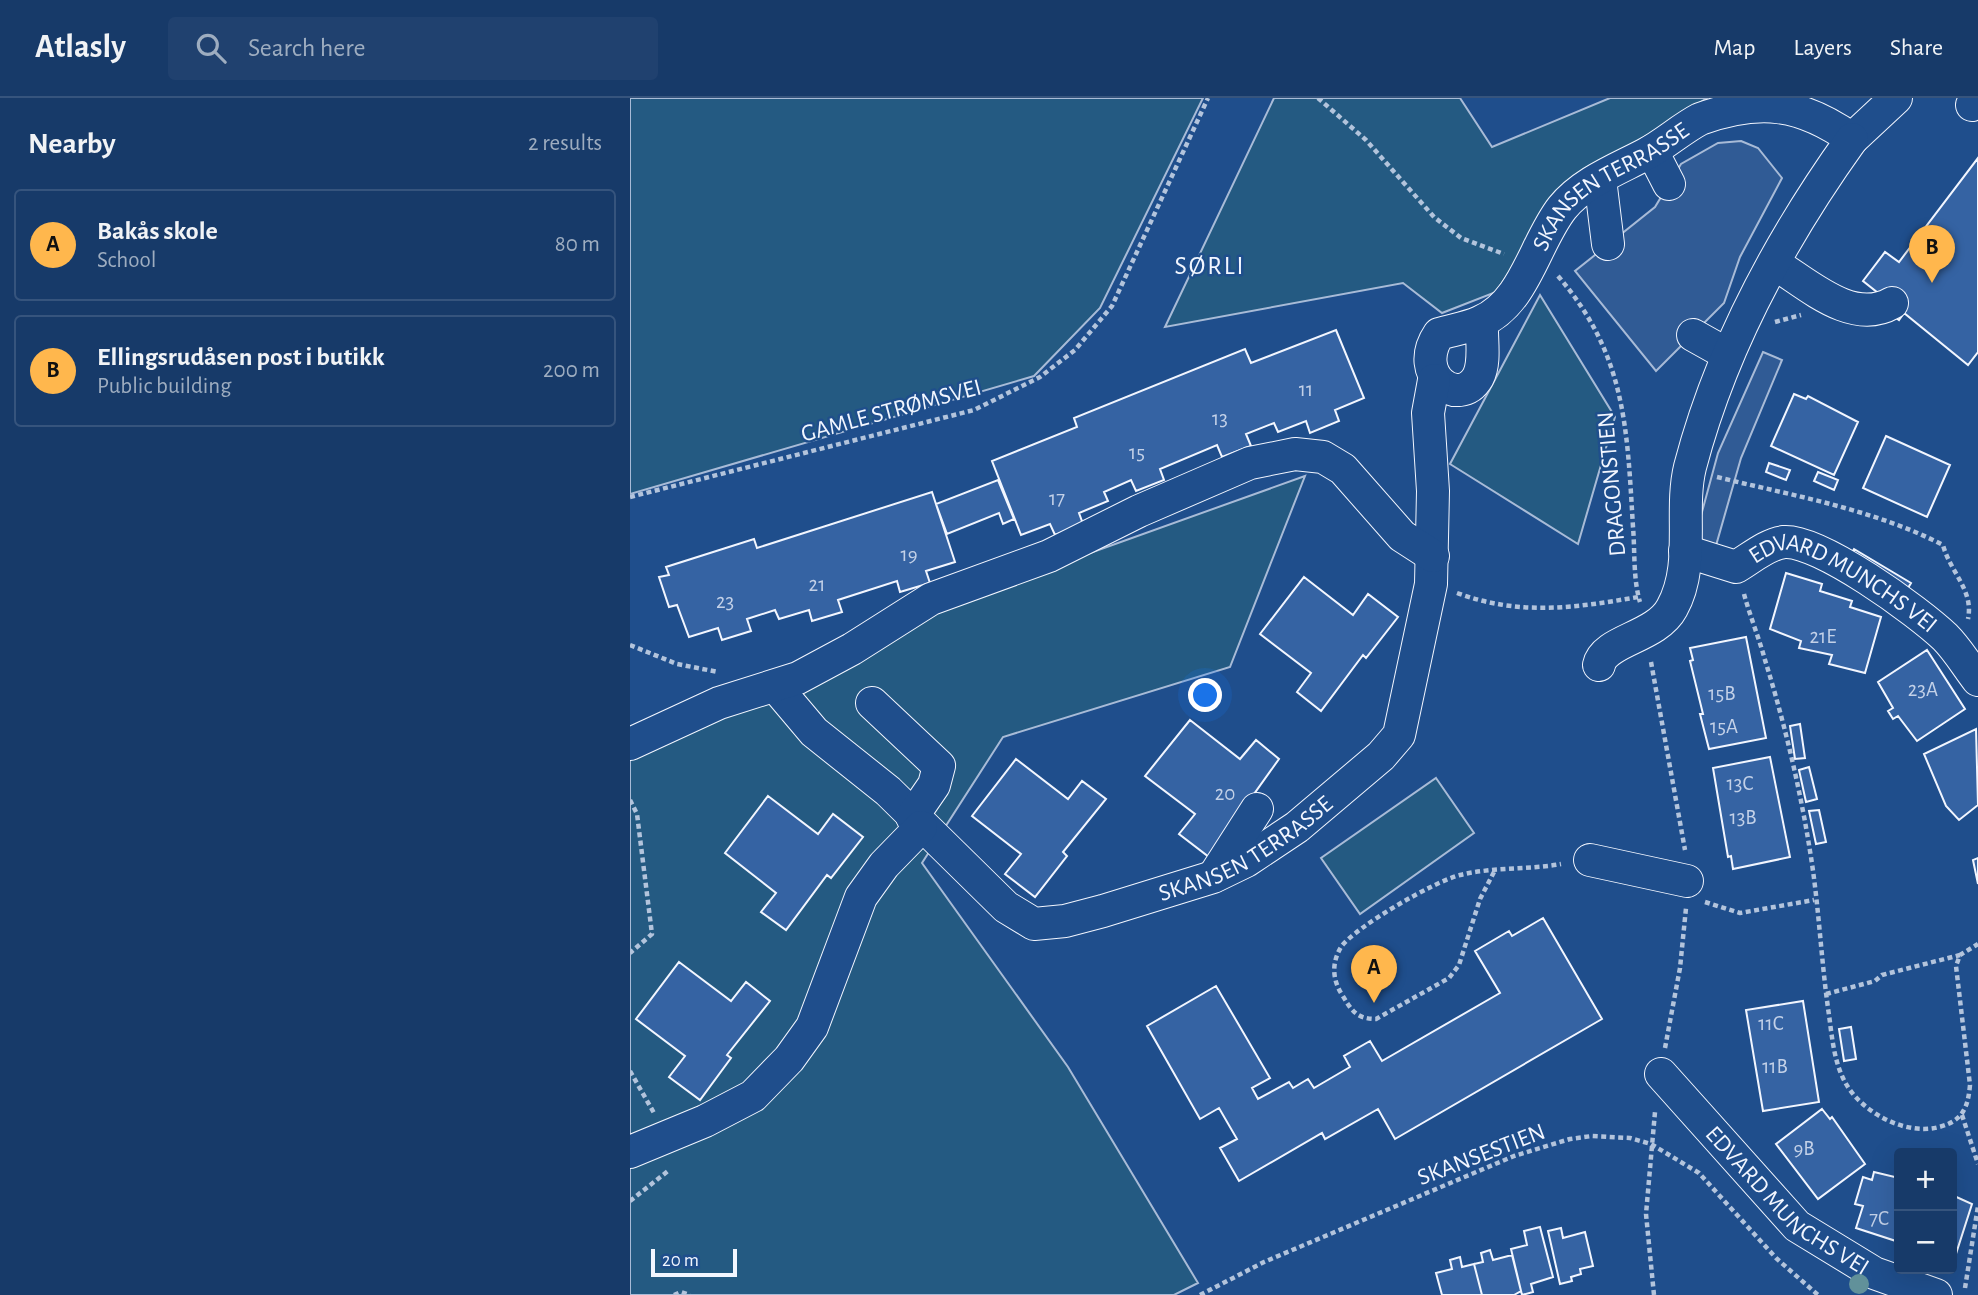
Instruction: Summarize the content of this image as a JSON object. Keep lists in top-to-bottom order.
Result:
{
  "streets": {
    "lane": ["SKANSEN TERRASSE", "EDVARD MUNCHS VEI"],
    "path": ["GAMLE STRØMSVEI", "DRAGONSTIEN", "SKANSESTIEN"]
  },
  "districts": ["SØRLI"],
  "house_numbers": [
    "11",
    "13",
    "15",
    "17",
    "19",
    "21",
    "23",
    "21E",
    "23A",
    "15B",
    "15A",
    "13C",
    "20",
    "13B",
    "11C",
    "11B",
    "9B",
    "7C"
  ],
  "scale_bar": "20 m",
  "page": {
    "header": "Atlasly",
    "search": "Search here",
    "nav": ["Map", "Layers", "Share"],
    "heading": ["Nearby", "2 results"],
    "list": [
      {
        "mark": "A",
        "name": "Bakås skole",
        "note": "School",
        "value": "80 m"
      },
      {
        "mark": "B",
        "name": "Ellingsrudåsen post i butikk",
        "note": "Public building",
        "value": "200 m"
      }
    ],
    "pins": ["B", "A"],
    "map_buttons": ["+", "−"],
    "scale": "20 m"
  }
}
